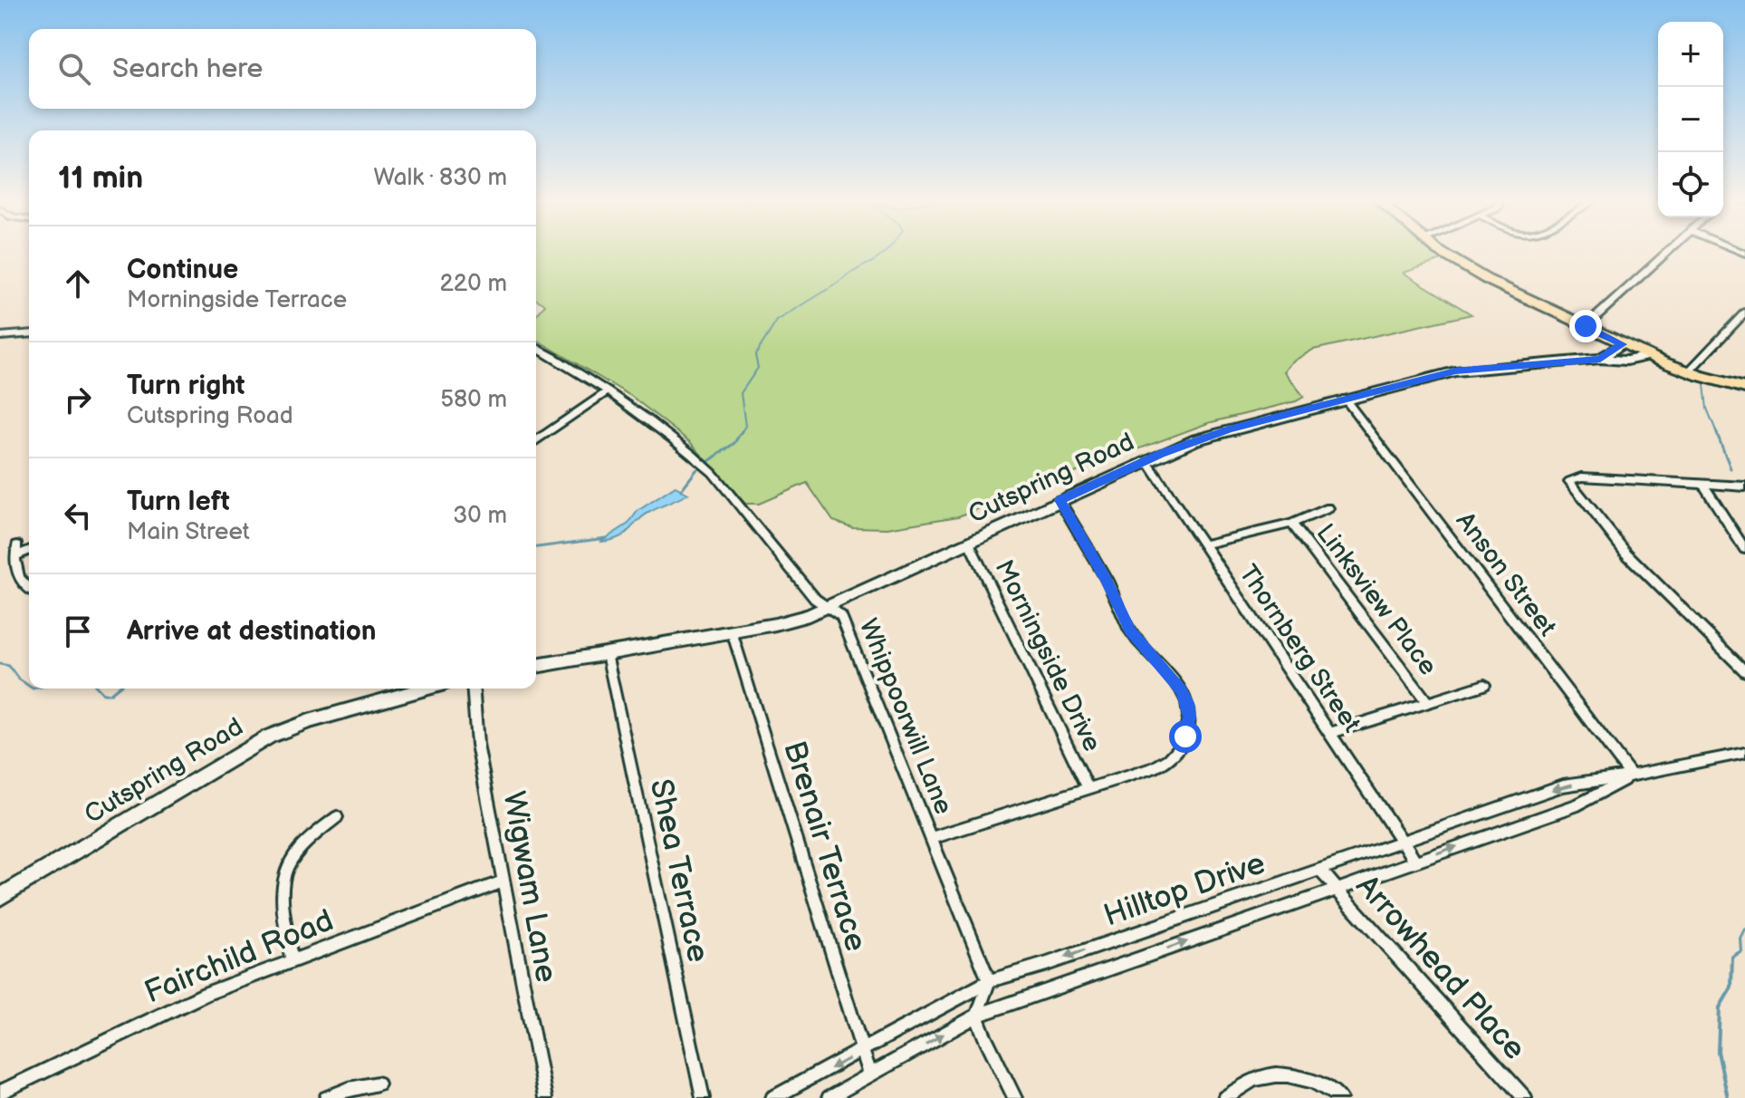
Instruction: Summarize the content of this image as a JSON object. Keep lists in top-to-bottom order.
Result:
{
  "streets": {
    "street": [
      "Cutspring Road",
      "Anson Street",
      "Linksview Place",
      "Thornberg Street",
      "Morningside Drive",
      "Whippoorwill Lane",
      "Brenair Terrace",
      "Shea Terrace",
      "Wigwam Lane",
      "Hilltop Drive",
      "Fairchild Road",
      "Arrowhead Place"
    ]
  },
  "crossings": [
    ["Cutspring Road", "Anson Street"],
    ["Cutspring Road", "Thornberg Street"],
    ["Cutspring Road", "Morningside Drive"],
    ["Cutspring Road", "Whippoorwill Lane"],
    ["Cutspring Road", "Brenair Terrace"],
    ["Cutspring Road", "Shea Terrace"],
    ["Anson Street", "Hilltop Drive"],
    ["Thornberg Street", "Hilltop Drive"],
    ["Whippoorwill Lane", "Hilltop Drive"],
    ["Brenair Terrace", "Hilltop Drive"],
    ["Wigwam Lane", "Fairchild Road"],
    ["Hilltop Drive", "Arrowhead Place"]
  ],
  "page": {
    "map_buttons": ["+", "−"],
    "search": "Search here",
    "heading": ["11 min", "Walk · 830 m"],
    "list": [
      ["Continue", "Morningside Terrace", "220 m"],
      ["Turn right", "Cutspring Road", "580 m"],
      ["Turn left", "Main Street", "30 m"],
      "Arrive at destination"
    ]
  }
}
